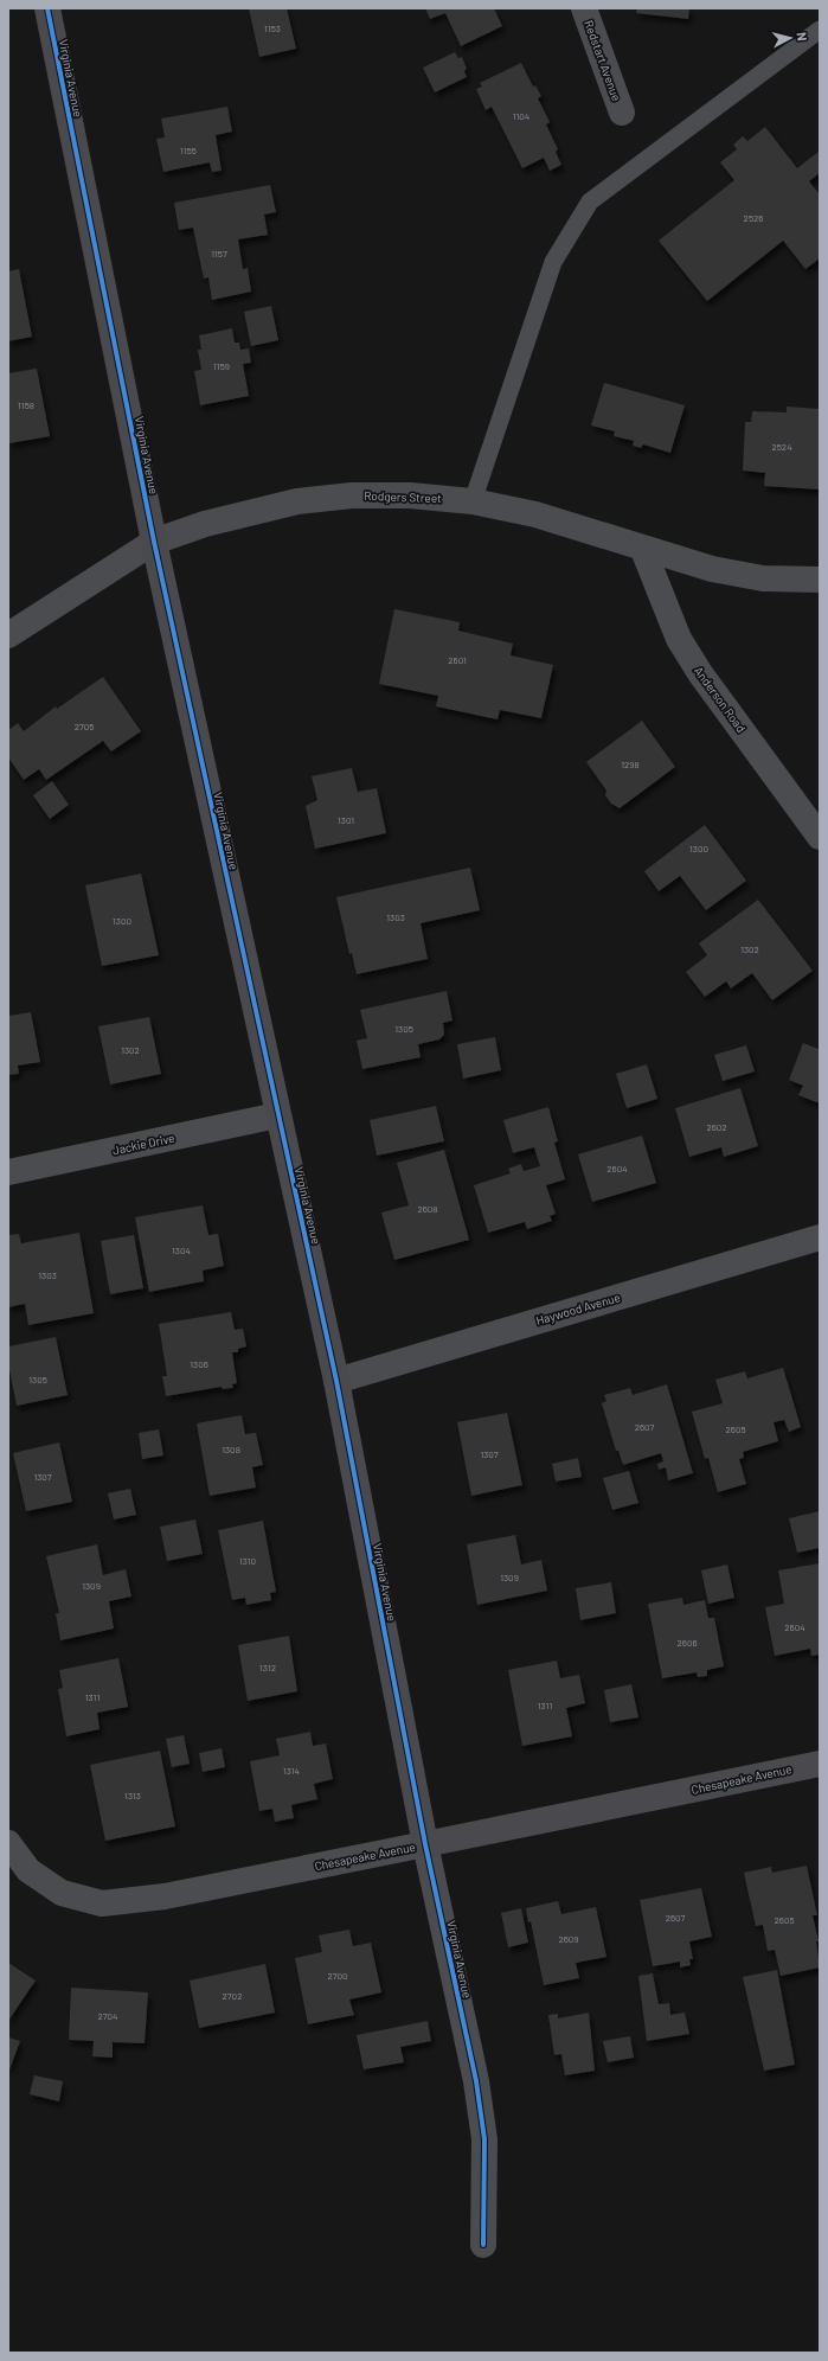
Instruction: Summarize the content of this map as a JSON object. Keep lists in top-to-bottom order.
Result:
{
  "streets": {
    "street": [
      "Redstart Avenue",
      "Virginia Avenue",
      "Rodgers Street",
      "Anderson Road",
      "Jackie Drive",
      "Haywood Avenue",
      "Chesapeake Avenue"
    ]
  },
  "crossings": [
    ["Virginia Avenue", "Rodgers Street"],
    ["Virginia Avenue", "Jackie Drive"],
    ["Virginia Avenue", "Haywood Avenue"],
    ["Virginia Avenue", "Chesapeake Avenue"],
    ["Rodgers Street", "Anderson Road"]
  ],
  "house_numbers": [
    "1153",
    "1104",
    "1155",
    "2526",
    "1157",
    "1159",
    "1158",
    "2524",
    "2601",
    "2705",
    "1298",
    "1301",
    "1300",
    "1303",
    "1300",
    "1302",
    "1305",
    "1302",
    "2602",
    "2604",
    "2608",
    "1304",
    "1303",
    "1306",
    "1305",
    "2607",
    "2605",
    "1308",
    "1307",
    "1307",
    "1310",
    "1309",
    "1309",
    "2604",
    "2606",
    "1312",
    "1311",
    "1311",
    "1314",
    "1313",
    "2607",
    "2605",
    "2609",
    "2700",
    "2702",
    "2704"
  ],
  "north": "right"
}
